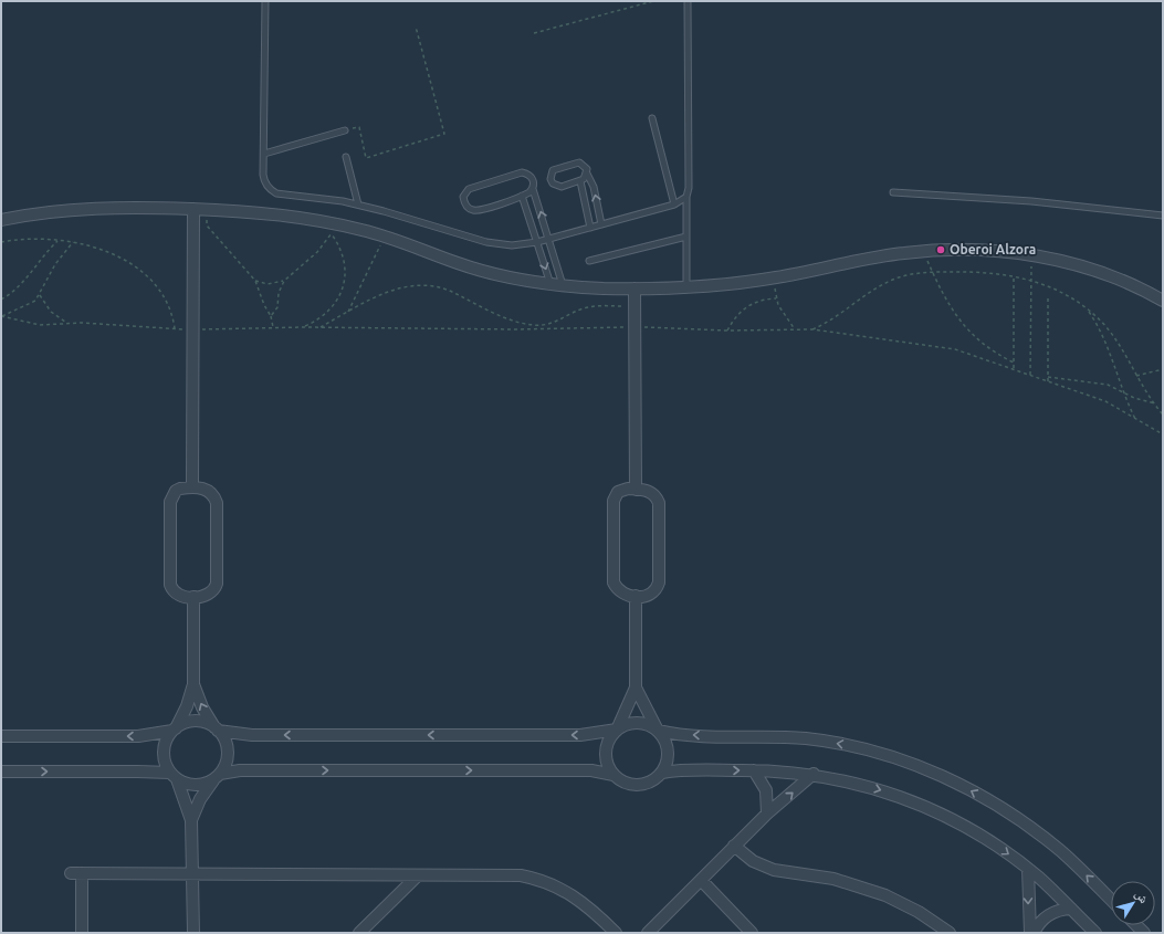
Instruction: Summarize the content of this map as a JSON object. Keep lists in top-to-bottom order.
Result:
{
  "places": ["Oberoi Alzora"],
  "north": "top right"
}
